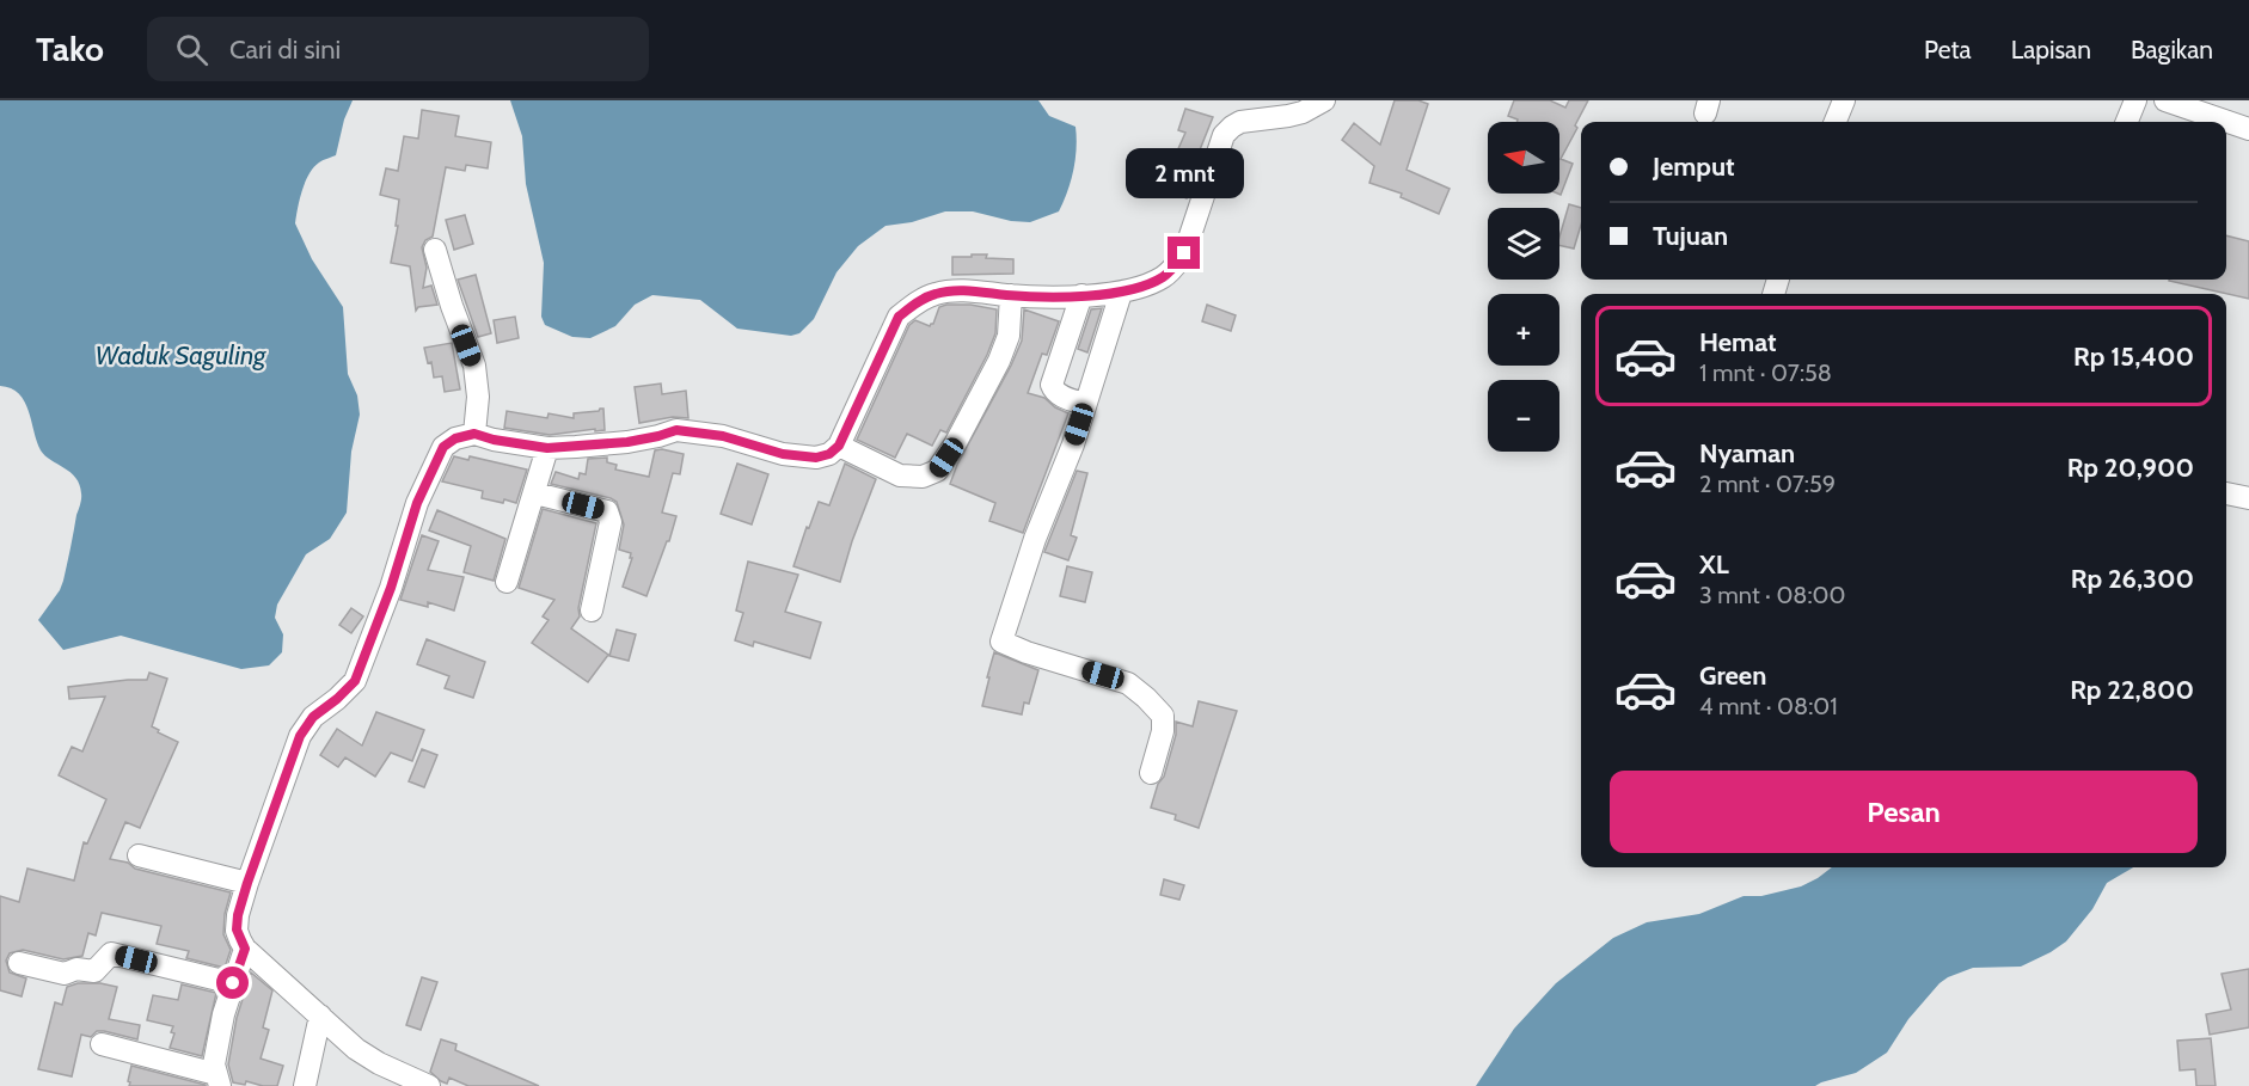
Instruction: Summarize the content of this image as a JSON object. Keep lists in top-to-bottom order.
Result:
{
  "water": ["Waduk Saguling"],
  "north": "left",
  "page": {
    "header": "Tako",
    "search": "Cari di sini",
    "nav": ["Peta", "Lapisan", "Bagikan"],
    "map_buttons": ["+", "−"],
    "banner": ["Jemput", "Tujuan"],
    "bubble": "2 mnt",
    "list": [
      {
        "name": "Hemat",
        "note": "1 mnt · 07:58",
        "value": "Rp 15,400"
      },
      {
        "name": "Nyaman",
        "note": "2 mnt · 07:59",
        "value": "Rp 20,900"
      },
      {
        "name": "XL",
        "note": "3 mnt · 08:00",
        "value": "Rp 26,300"
      },
      {
        "name": "Green",
        "note": "4 mnt · 08:01",
        "value": "Rp 22,800"
      }
    ],
    "buttons": "Pesan"
  }
}
